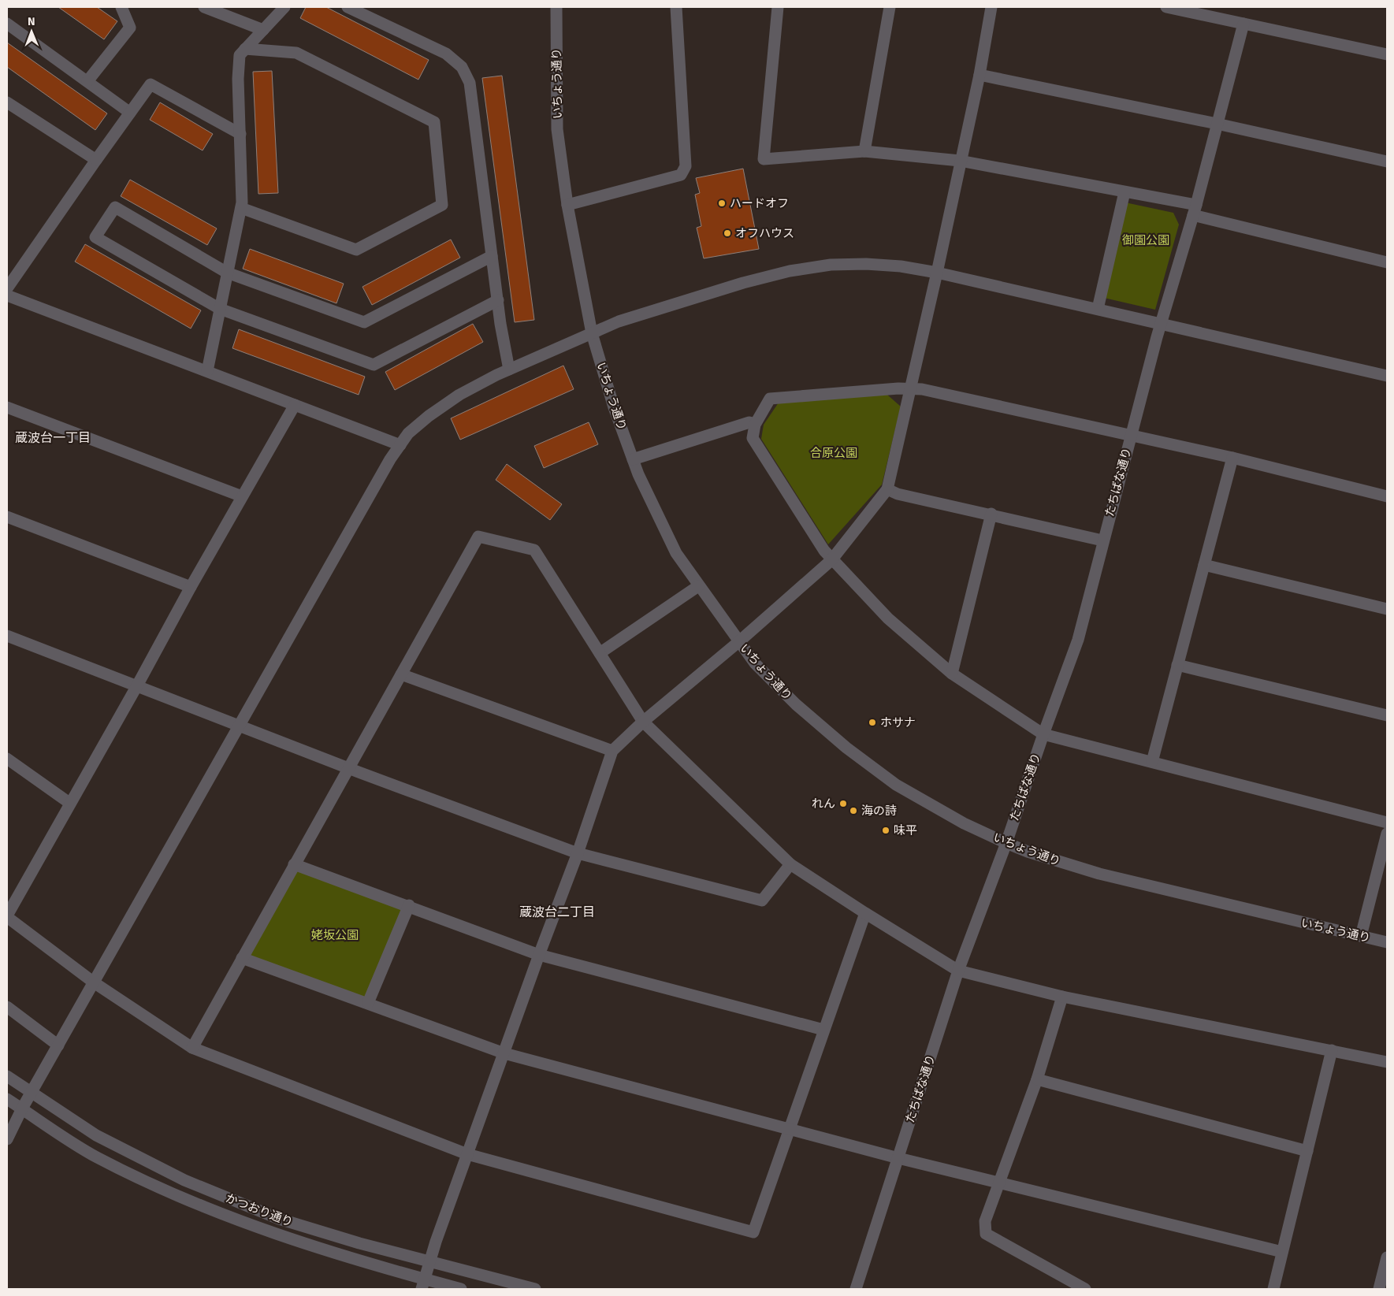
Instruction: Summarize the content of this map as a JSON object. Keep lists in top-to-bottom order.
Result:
{
  "streets": {
    "street": ["いちょう通り", "たちばな通り", "かつおり通り"]
  },
  "crossings": [
    ["いちょう通り", "たちばな通り"]
  ],
  "districts": ["蔵波台一丁目", "蔵波台二丁目"],
  "parks": ["御園公園", "合原公園", "姥坂公園"],
  "places": [
    "ハードオフ",
    "オフハウス",
    "ホサナ",
    "れん",
    "海の詩",
    "味平"
  ],
  "north": "top"
}
